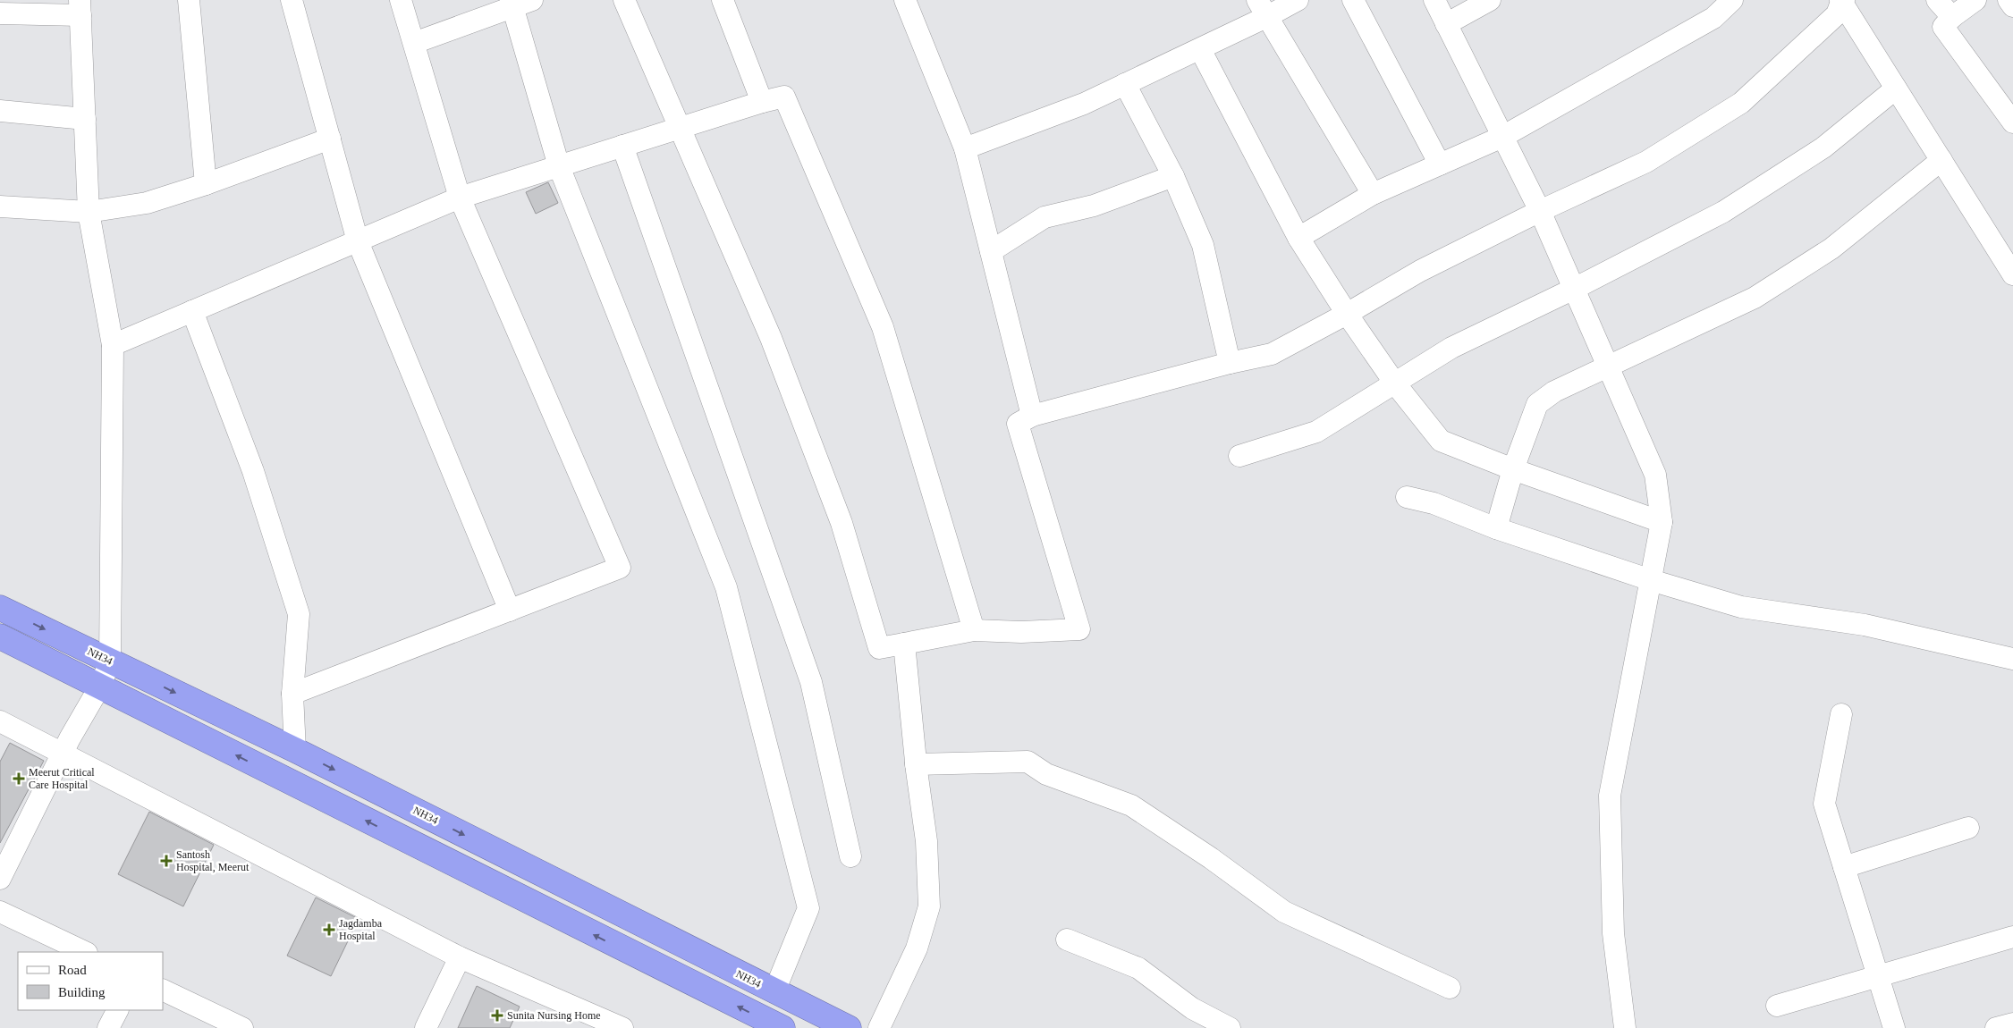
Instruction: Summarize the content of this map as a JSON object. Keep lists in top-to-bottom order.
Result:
{
  "streets": {
    "highway": ["NH34"]
  },
  "places": {
    "health": [
      "Meerut Critical Care Hospital",
      "Santosh Hospital, Meerut",
      "Jagdamba Hospital",
      "Sunita Nursing Home"
    ]
  },
  "legend": ["Road", "Building"]
}
